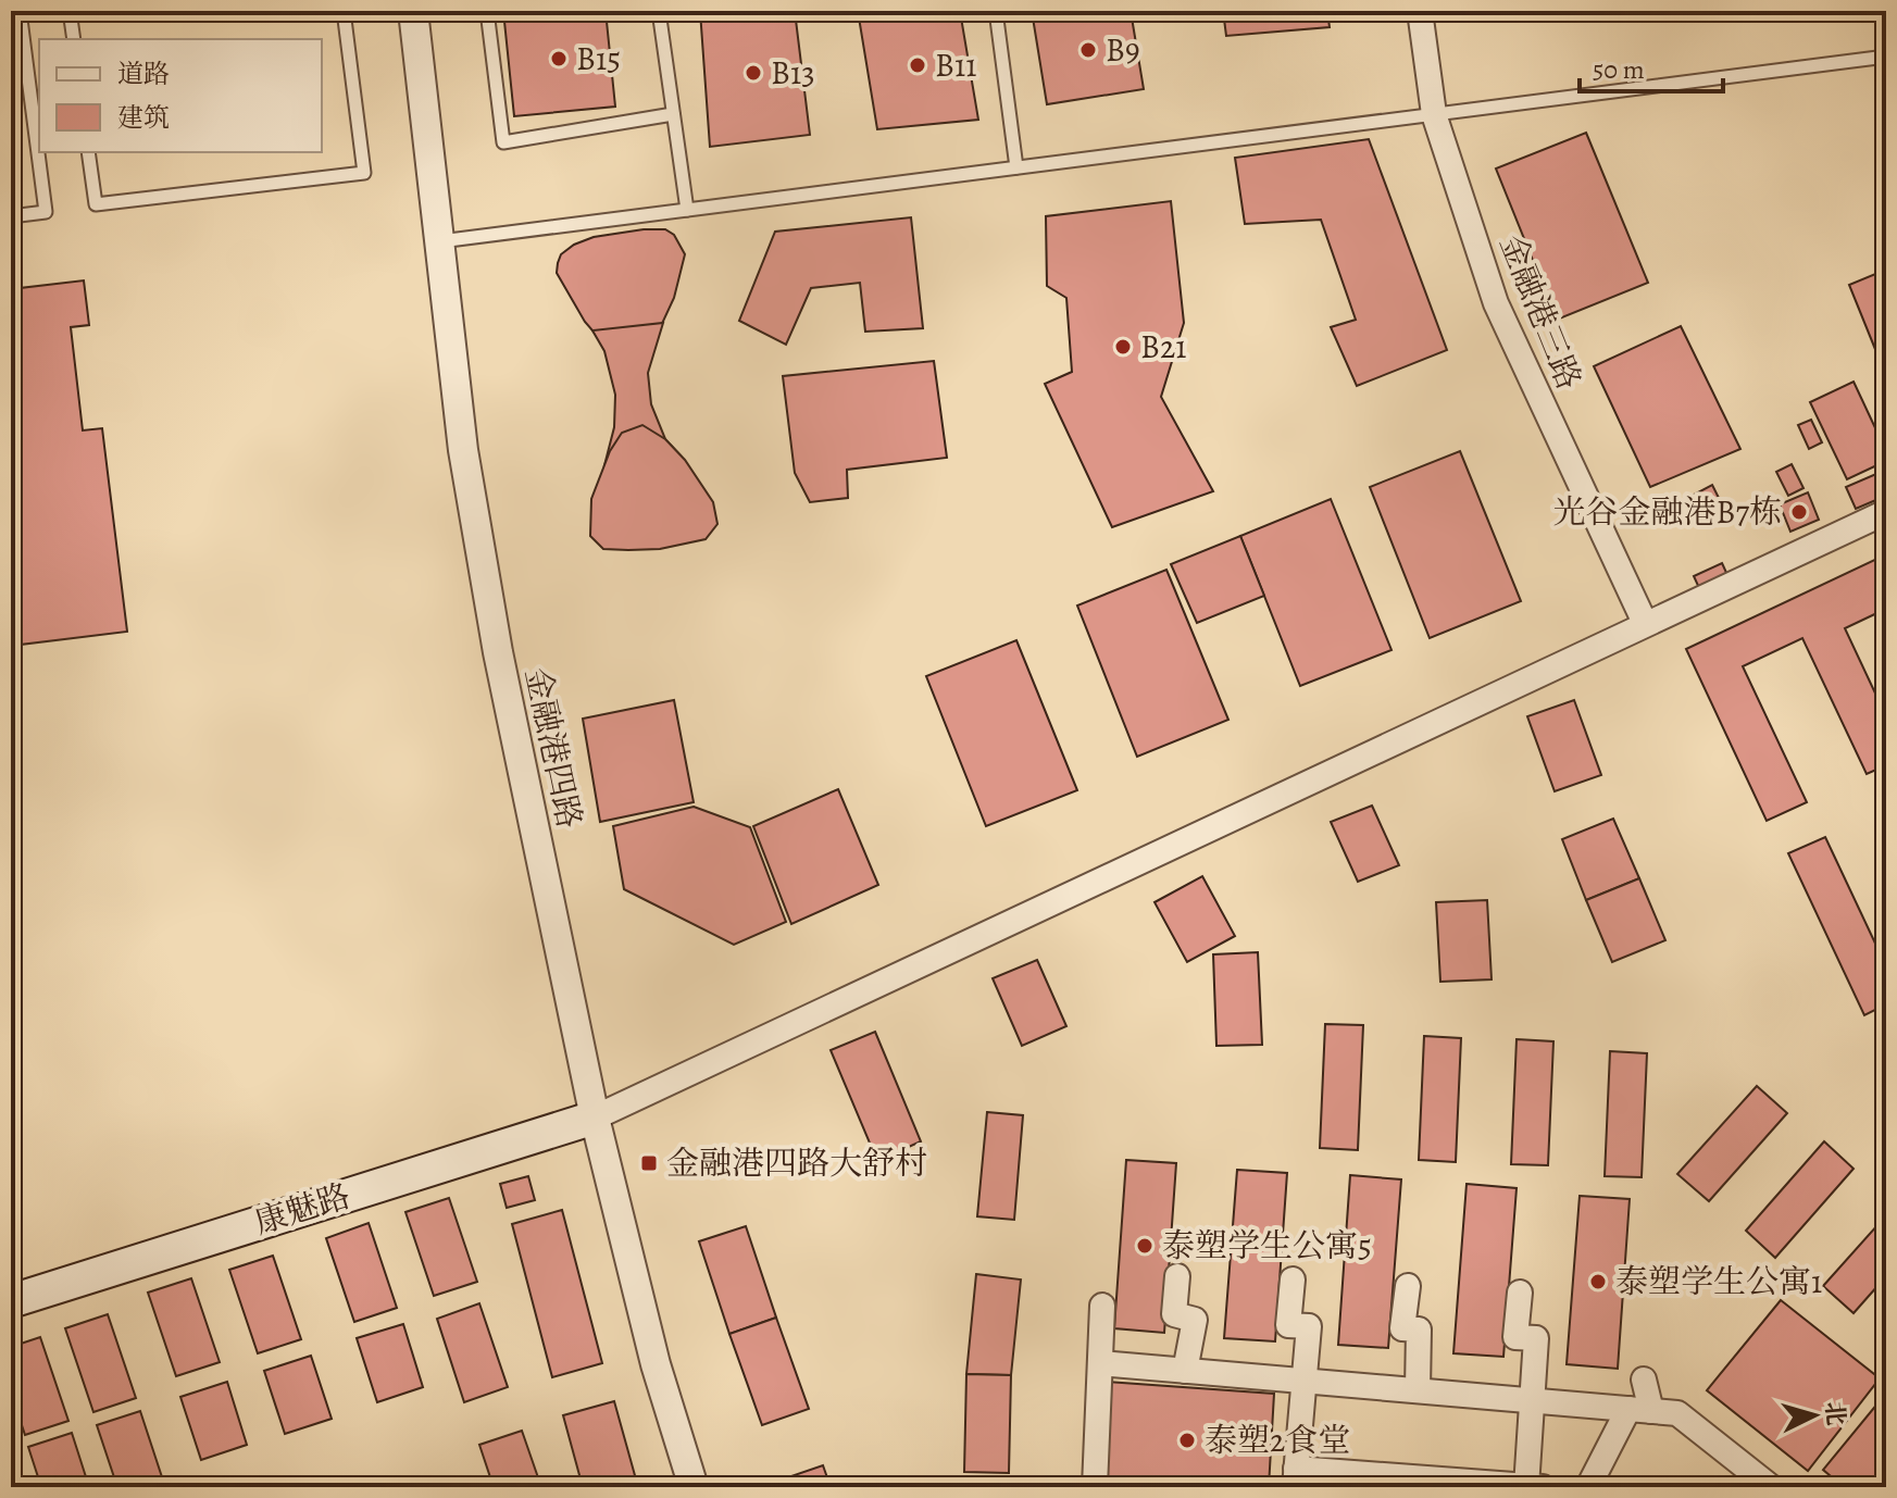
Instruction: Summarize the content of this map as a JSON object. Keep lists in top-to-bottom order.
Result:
{
  "streets": {
    "main road": ["康魅路"],
    "street": ["金融港三路", "金融港四路"]
  },
  "crossings": [
    ["金融港四路", "康魅路"]
  ],
  "places": {
    "other": [
      "B9",
      "B15",
      "B11",
      "B13",
      "B21",
      "光谷金融港B7栋",
      "泰塑学生公寓5",
      "泰塑学生公寓1",
      "泰塑2食堂"
    ],
    "transit": ["金融港四路大舒村"]
  },
  "legend": ["道路", "建筑"],
  "scale_bar": "50 m",
  "north": "right"
}
